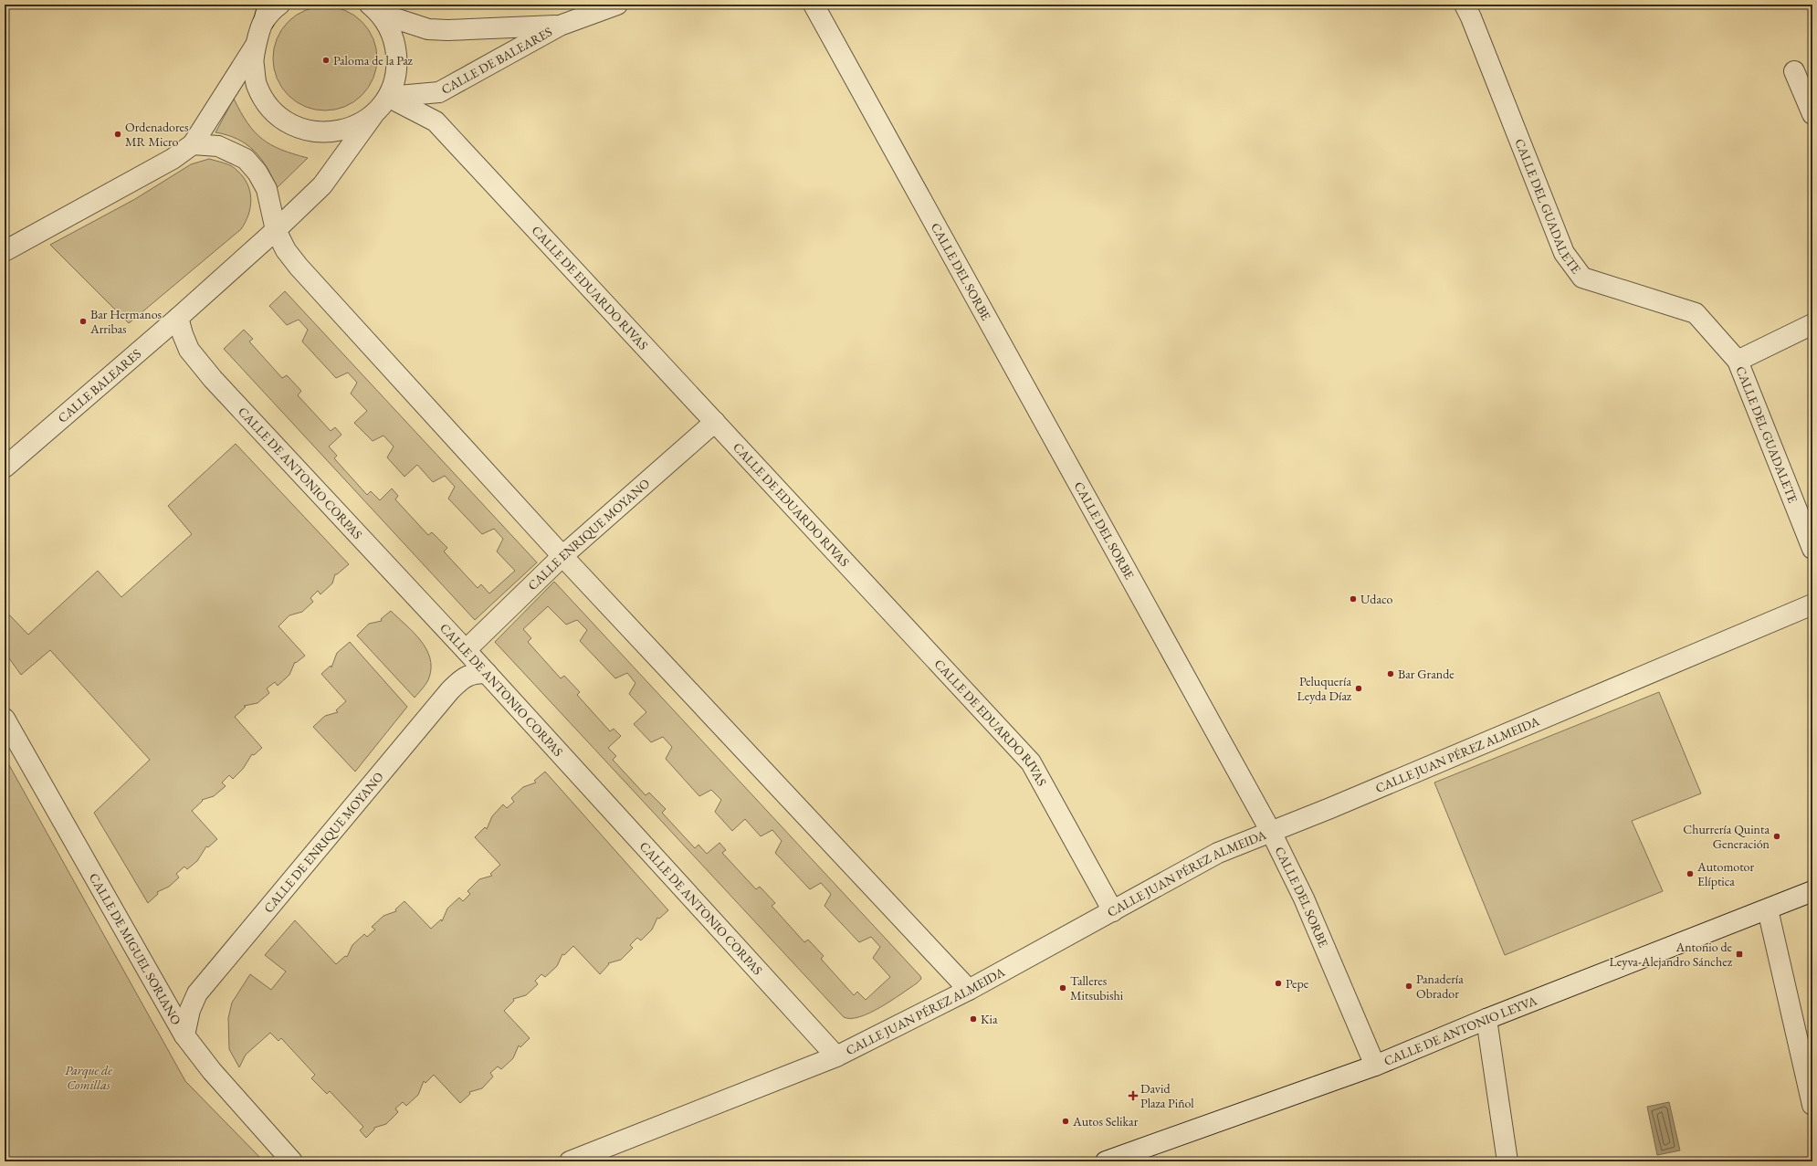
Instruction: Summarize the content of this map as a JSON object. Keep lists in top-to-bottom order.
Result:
{
  "streets": {
    "street": [
      "CALLE DE BALEARES",
      "CALLE DEL GUADALETE",
      "CALLE DEL SORBE",
      "CALLE DE EDUARDO RIVAS",
      "CALLE BALEARES",
      "CALLE DE ANTONIO CORPAS",
      "CALLE ENRIQUE MOYANO",
      "CALLE JUAN PÉREZ ALMEIDA",
      "CALLE DE ENRIQUE MOYANO",
      "CALLE DE MIGUEL SORIANO",
      "CALLE DE ANTONIO LEYVA"
    ]
  },
  "crossings": [
    ["CALLE DE BALEARES", "CALLE DE EDUARDO RIVAS"],
    ["CALLE DEL SORBE", "CALLE JUAN PÉREZ ALMEIDA"],
    ["CALLE DEL SORBE", "CALLE DE ANTONIO LEYVA"],
    ["CALLE DE EDUARDO RIVAS", "CALLE ENRIQUE MOYANO"],
    ["CALLE DE EDUARDO RIVAS", "CALLE JUAN PÉREZ ALMEIDA"],
    ["CALLE BALEARES", "CALLE DE ANTONIO CORPAS"],
    ["CALLE DE ANTONIO CORPAS", "CALLE ENRIQUE MOYANO"],
    ["CALLE DE ANTONIO CORPAS", "CALLE JUAN PÉREZ ALMEIDA"],
    ["CALLE DE ANTONIO CORPAS", "CALLE DE ENRIQUE MOYANO"],
    ["CALLE DE ENRIQUE MOYANO", "CALLE DE MIGUEL SORIANO"]
  ],
  "parks": ["Parque de Comillas"],
  "places": {
    "other": [
      "Paloma de la Paz",
      "Ordenadores MR Micro",
      "Bar Hermanos Arribas",
      "Udaco",
      "Bar Grande",
      "Peluquería Leyda Díaz",
      "Churrería Quinta Generación",
      "Automotor Elíptica",
      "Pepe",
      "Panadería Obrador",
      "Talleres Mitsubishi",
      "Kia",
      "Autos Selikar"
    ],
    "transit": ["Antonio de Leyva-Alejandro Sánchez"],
    "health": ["David Plaza Piñol"]
  }
}
